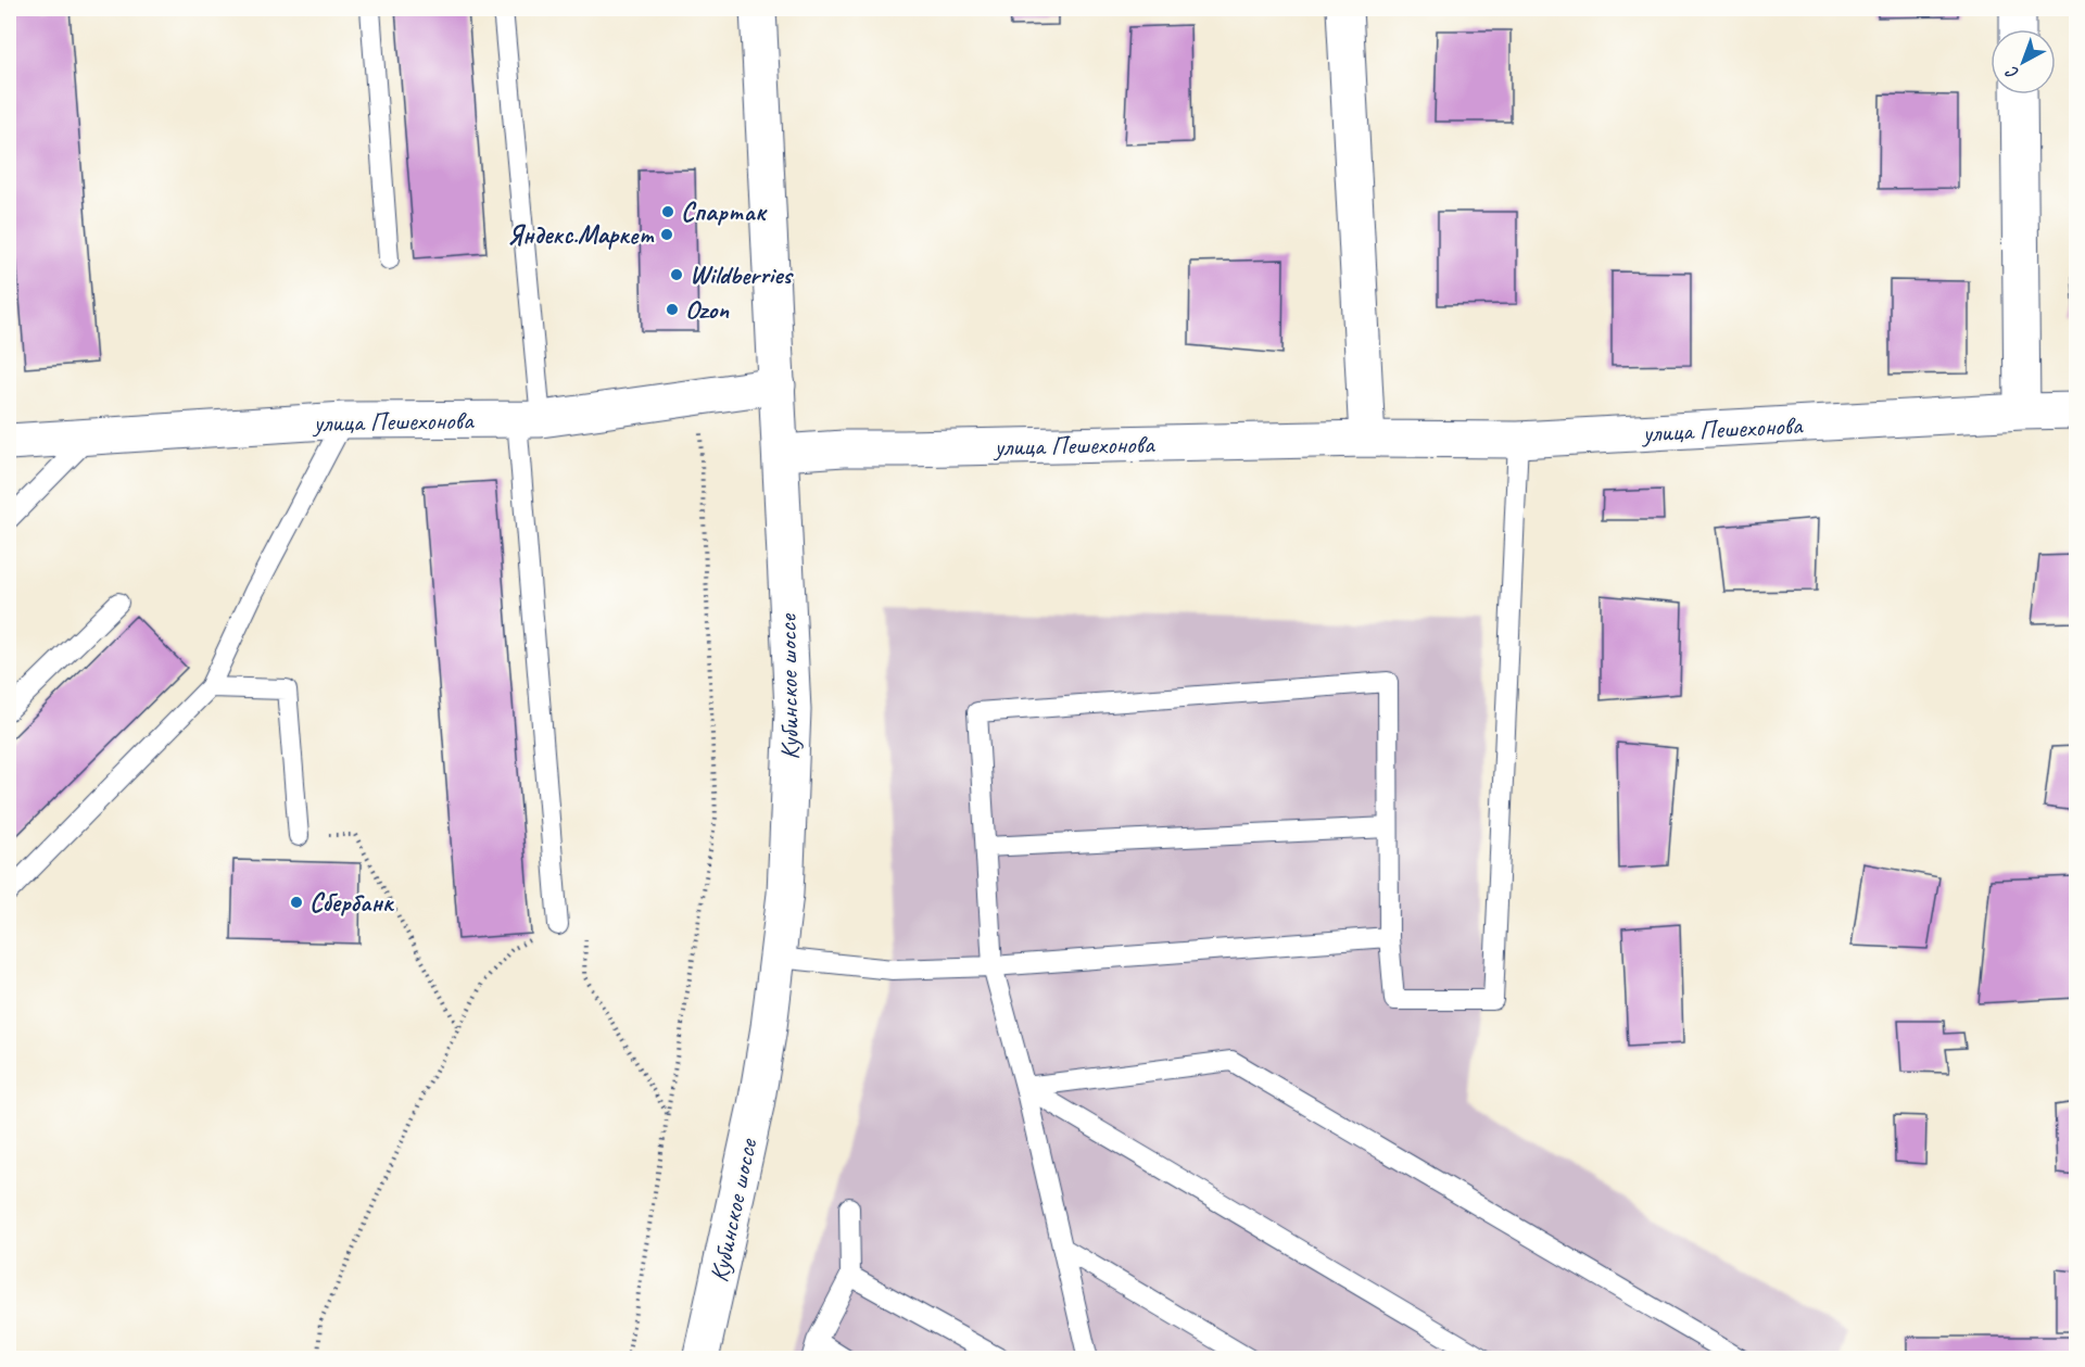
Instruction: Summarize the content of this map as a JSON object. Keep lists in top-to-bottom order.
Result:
{
  "streets": {
    "street": ["улица Пешехонова", "Кубинское шоссе"]
  },
  "crossings": [
    ["улица Пешехонова", "Кубинское шоссе"]
  ],
  "places": [
    "Спартак",
    "Яндекс.Маркет",
    "Wildberries",
    "Ozon",
    "Сбербанк"
  ],
  "north": "bottom left"
}
